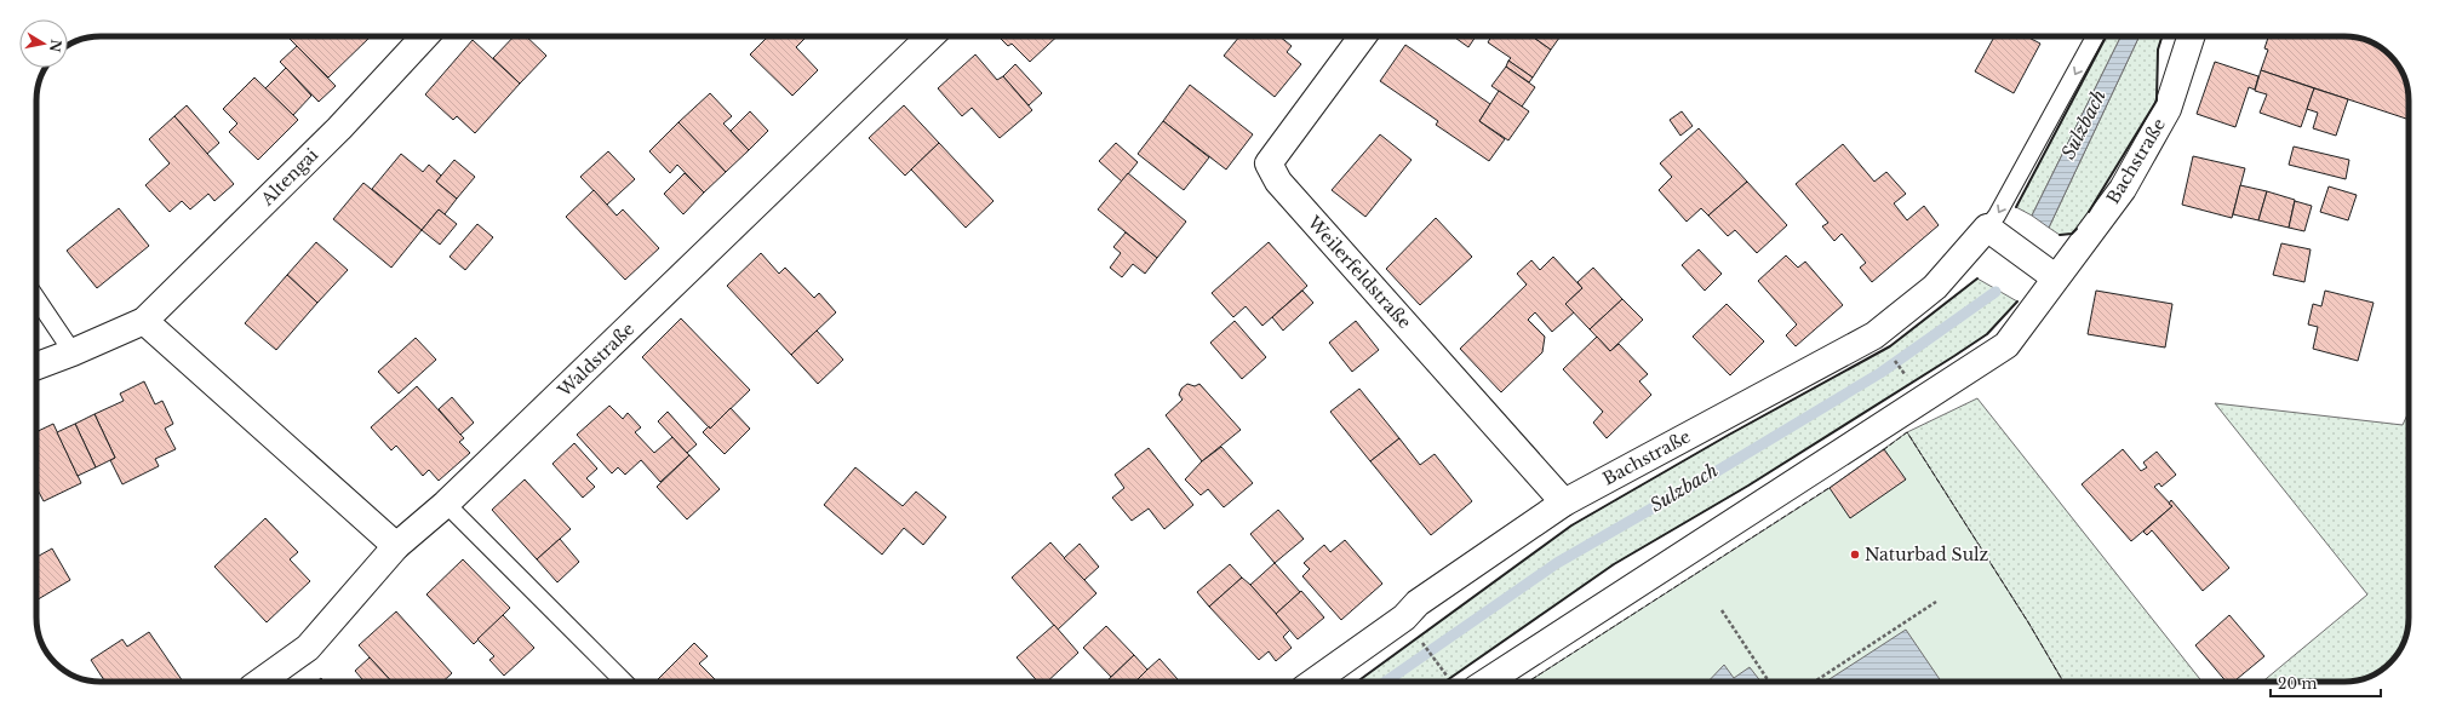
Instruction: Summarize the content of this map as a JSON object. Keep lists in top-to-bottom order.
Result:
{
  "streets": {
    "street": [
      "Bachstraße",
      "Altengai",
      "Weilerfeldstraße",
      "Waldstraße"
    ]
  },
  "crossings": [
    ["Bachstraße", "Weilerfeldstraße"]
  ],
  "water": ["Sulzbach"],
  "places": ["Naturbad Sulz"],
  "scale_bar": "20 m",
  "north": "right"
}
